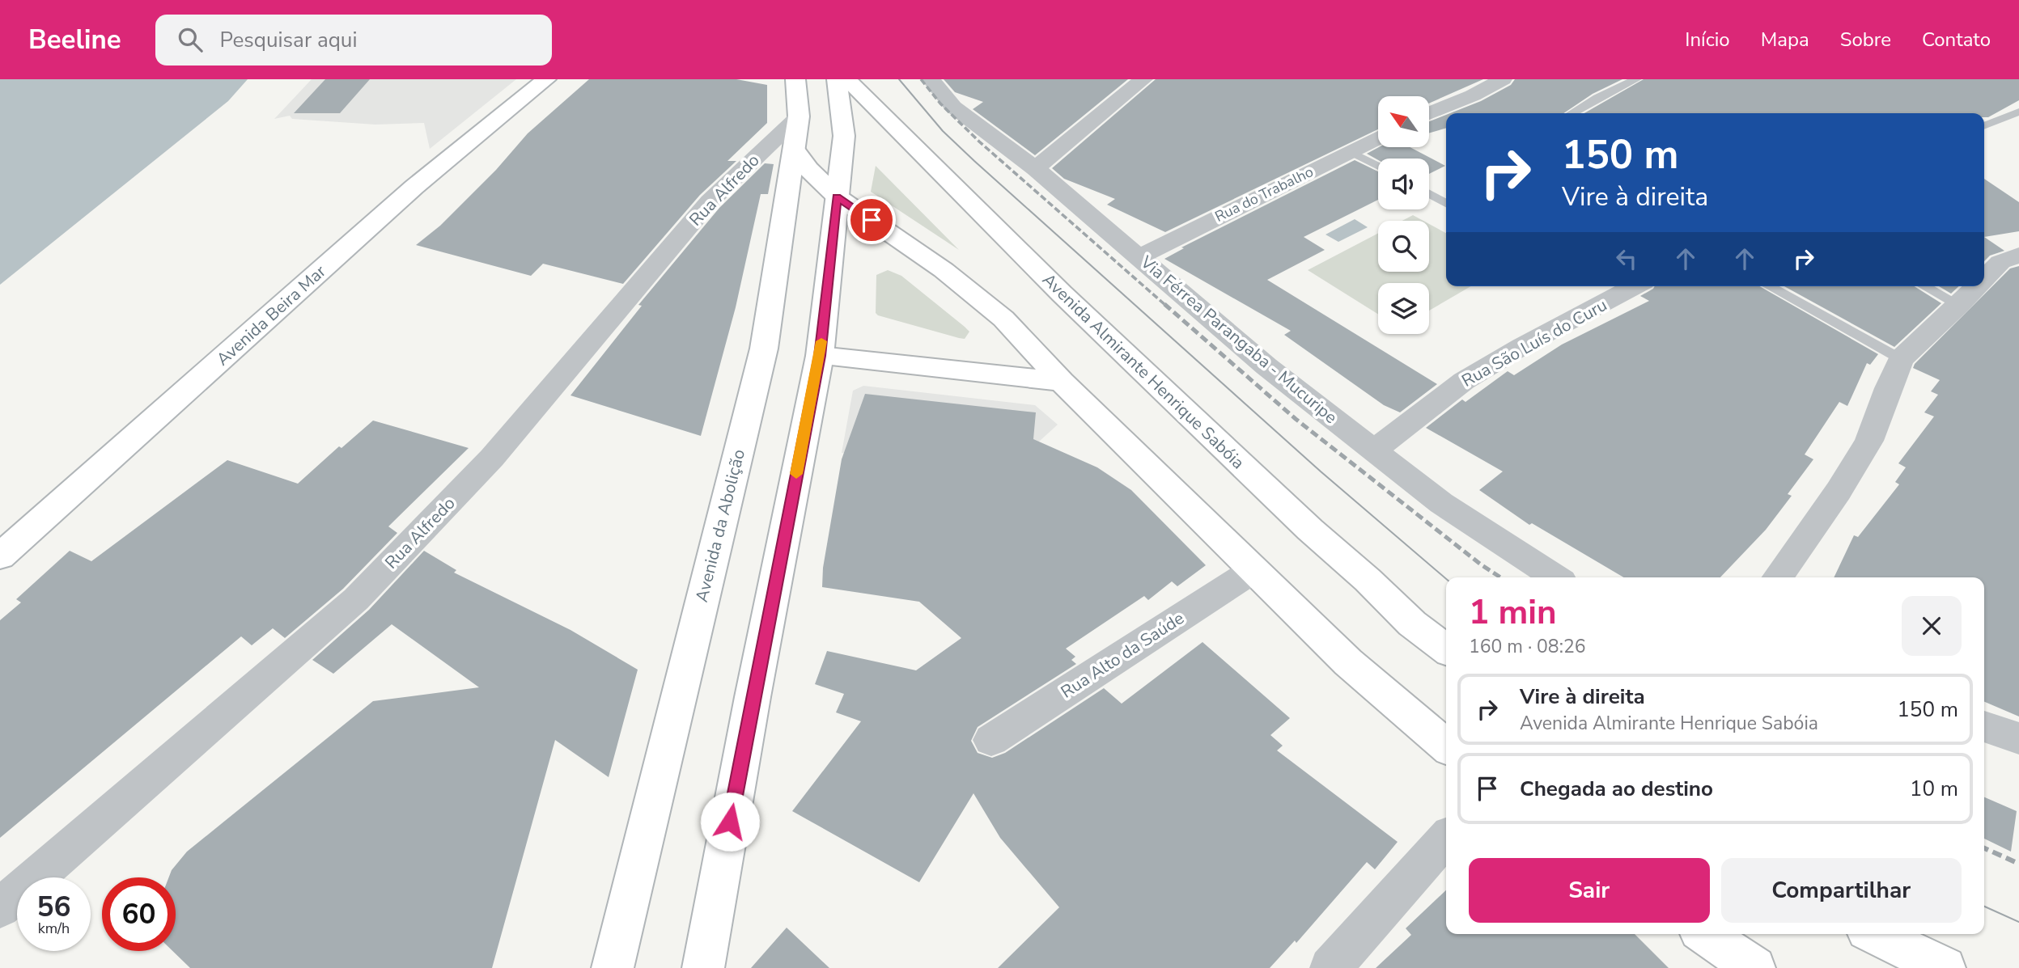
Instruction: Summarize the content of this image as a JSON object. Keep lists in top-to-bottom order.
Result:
{
  "streets": {
    "main road": ["Avenida Beira Mar", "Avenida Almirante Henrique Sabóia", "Avenida da Abolição"],
    "street": [
      "Rua Alfredo",
      "Rua do Trabalho",
      "Via Férrea Parangaba - Mucuripe",
      "Rua São Luís do Curu",
      "Rua Alto da Saúde"
    ]
  },
  "crossings": [
    ["Rua Alfredo", "Avenida da Abolição"],
    ["Rua do Trabalho", "Via Férrea Parangaba - Mucuripe"],
    ["Via Férrea Parangaba - Mucuripe", "Rua São Luís do Curu"]
  ],
  "north": "top left",
  "page": {
    "header": "Beeline",
    "search": "Pesquisar aqui",
    "nav": [
      "Início",
      "Mapa",
      "Sobre",
      "Contato"
    ],
    "turn": ["150 m", "Vire à direita"],
    "heading": ["1 min", "160 m · 08:26"],
    "list": [
      {
        "name": "Vire à direita",
        "note": "Avenida Almirante Henrique Sabóia",
        "value": "150 m"
      },
      {
        "name": "Chegada ao destino",
        "value": "10 m"
      }
    ],
    "buttons": ["Sair", "Compartilhar"],
    "speed": "56 km/h",
    "limit": "60"
  }
}
